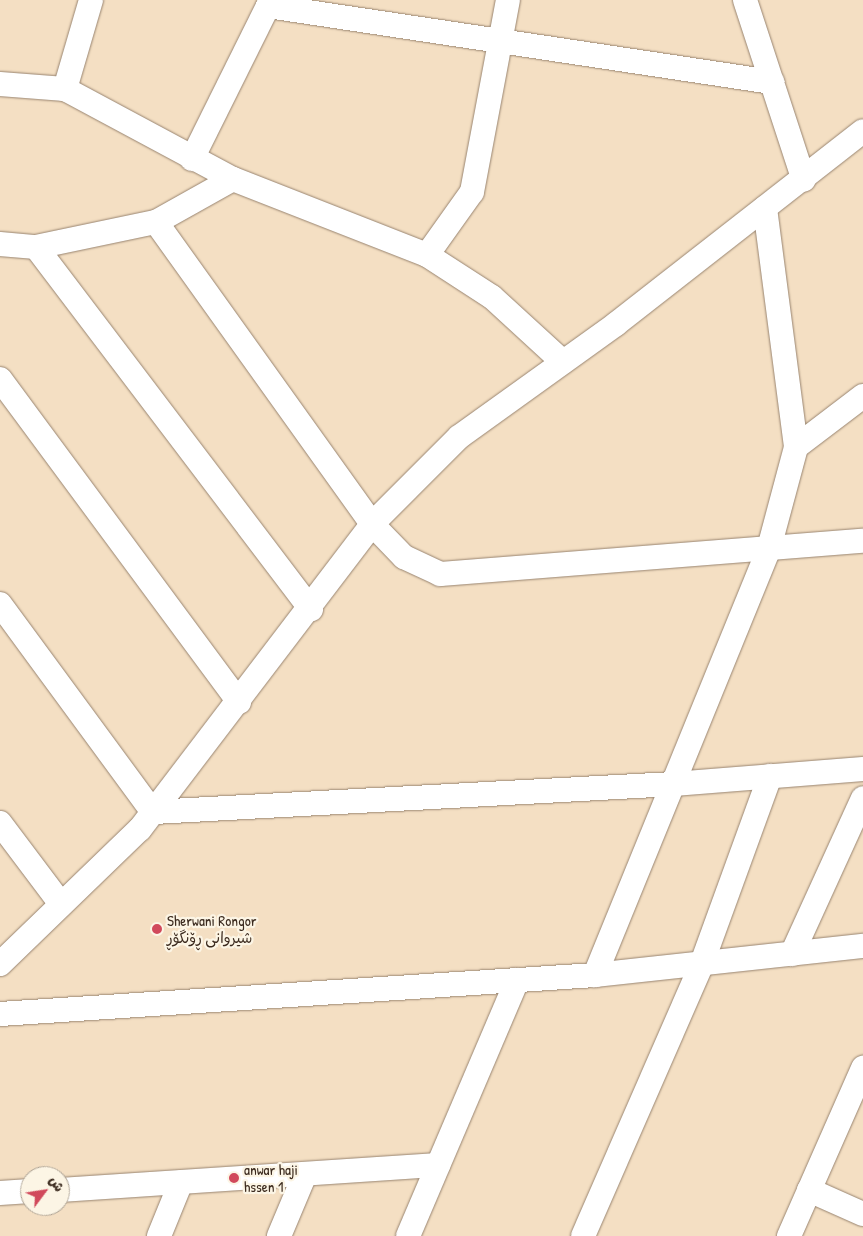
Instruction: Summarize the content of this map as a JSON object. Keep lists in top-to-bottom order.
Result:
{
  "places": ["Sherwani Rongor شیروانی ڕۆنگۆڕ", "anwar haji hssen 1"],
  "north": "top right"
}
